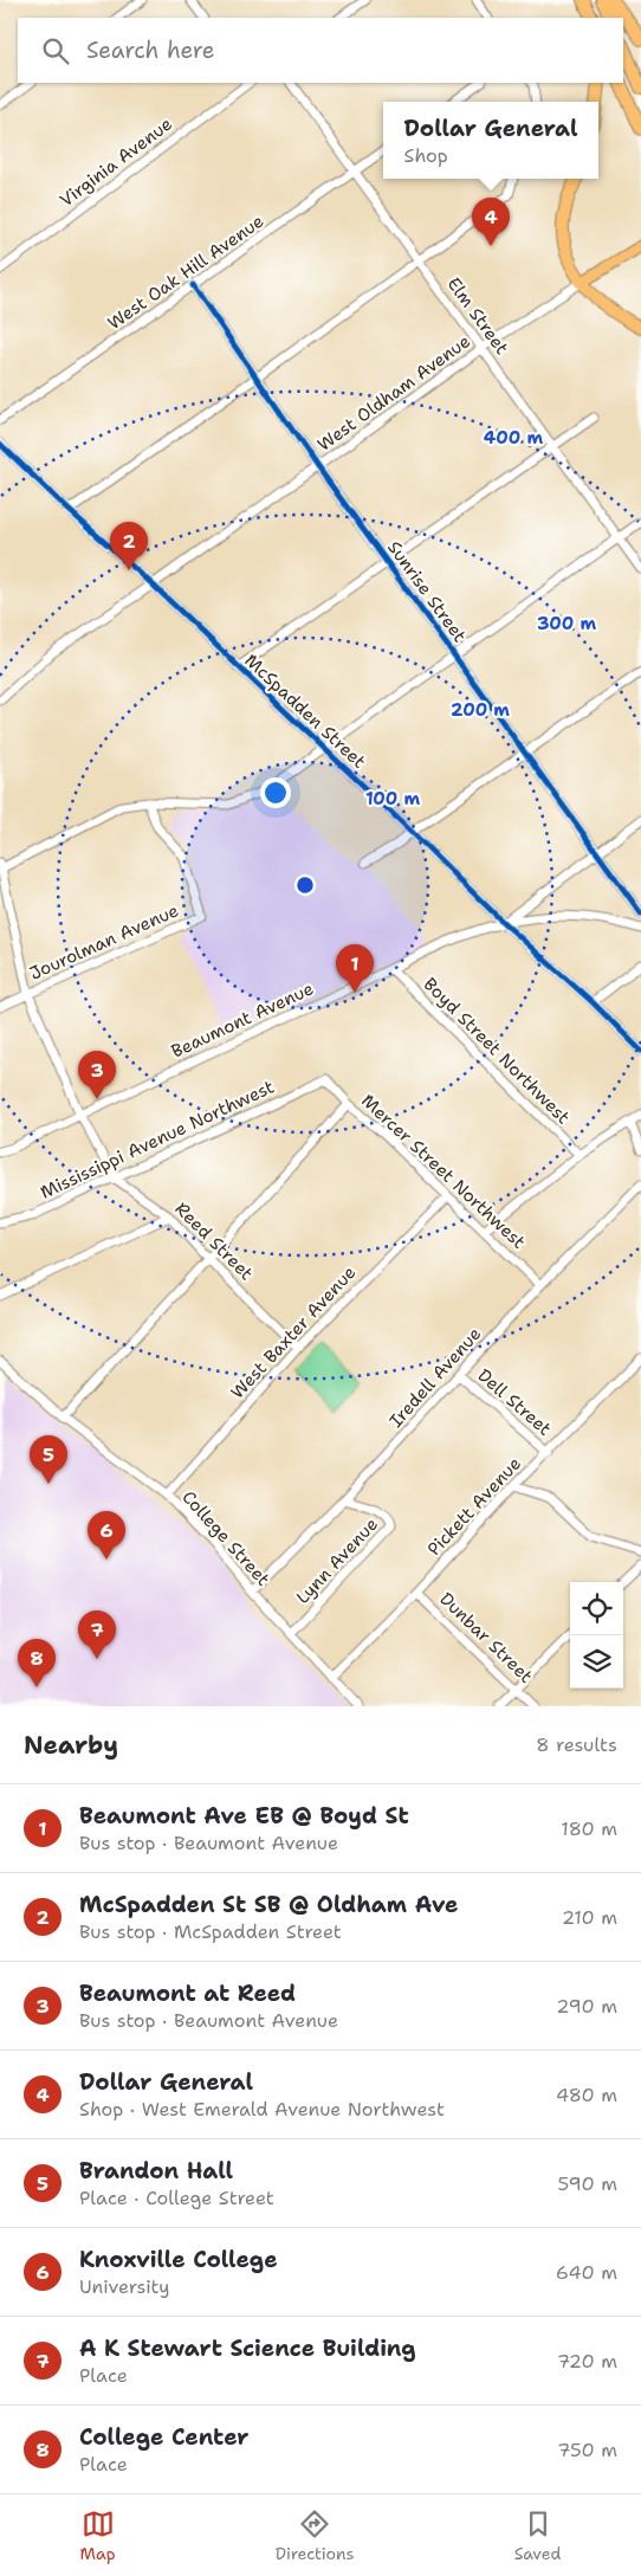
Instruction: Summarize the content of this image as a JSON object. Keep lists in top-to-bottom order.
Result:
{
  "streets": {
    "main road": ["West Oldham Avenue"],
    "street": [
      "Virginia Avenue",
      "West Oak Hill Avenue",
      "Elm Street",
      "Sunrise Street",
      "McSpadden Street",
      "Jourolman Avenue",
      "Beaumont Avenue",
      "Boyd Street Northwest",
      "Mississippi Avenue Northwest",
      "Mercer Street Northwest",
      "Reed Street",
      "West Baxter Avenue",
      "Iredell Avenue",
      "Dell Street",
      "Pickett Avenue",
      "College Street",
      "Lynn Avenue",
      "Dunbar Street"
    ]
  },
  "crossings": [
    ["West Oak Hill Avenue", "Elm Street"],
    ["West Oak Hill Avenue", "Sunrise Street"],
    ["Elm Street", "West Oldham Avenue"],
    ["West Oldham Avenue", "Sunrise Street"],
    ["West Oldham Avenue", "McSpadden Street"],
    ["McSpadden Street", "Beaumont Avenue"],
    ["Jourolman Avenue", "Reed Street"],
    ["Beaumont Avenue", "Boyd Street Northwest"],
    ["Beaumont Avenue", "Reed Street"],
    ["Mississippi Avenue Northwest", "Mercer Street Northwest"],
    ["Mississippi Avenue Northwest", "Reed Street"],
    ["Mercer Street Northwest", "West Baxter Avenue"],
    ["Mercer Street Northwest", "Iredell Avenue"],
    ["Reed Street", "West Baxter Avenue"],
    ["West Baxter Avenue", "College Street"],
    ["Iredell Avenue", "Dell Street"],
    ["Iredell Avenue", "College Street"],
    ["Iredell Avenue", "Lynn Avenue"],
    ["Dell Street", "Pickett Avenue"],
    ["Pickett Avenue", "College Street"],
    ["Pickett Avenue", "Dunbar Street"],
    ["College Street", "Lynn Avenue"]
  ],
  "page": {
    "search": "Search here",
    "popup": ["Dollar General", "Shop"],
    "pins": [
      "4",
      "2",
      "1",
      "3",
      "5",
      "6",
      "7",
      "8"
    ],
    "heading": ["Nearby", "8 results"],
    "list": [
      {
        "mark": "1",
        "name": "Beaumont Ave EB @ Boyd St",
        "note": "Bus stop · Beaumont Avenue",
        "value": "180 m"
      },
      {
        "mark": "2",
        "name": "McSpadden St SB @ Oldham Ave",
        "note": "Bus stop · McSpadden Street",
        "value": "210 m"
      },
      {
        "mark": "3",
        "name": "Beaumont at Reed",
        "note": "Bus stop · Beaumont Avenue",
        "value": "290 m"
      },
      {
        "mark": "4",
        "name": "Dollar General",
        "note": "Shop · West Emerald Avenue Northwest",
        "value": "480 m"
      },
      {
        "mark": "5",
        "name": "Brandon Hall",
        "note": "Place · College Street",
        "value": "590 m"
      },
      {
        "mark": "6",
        "name": "Knoxville College",
        "note": "University",
        "value": "640 m"
      },
      {
        "mark": "7",
        "name": "A K Stewart Science Building",
        "note": "Place",
        "value": "720 m"
      },
      {
        "mark": "8",
        "name": "College Center",
        "note": "Place",
        "value": "750 m"
      }
    ],
    "nav": ["Map", "Directions", "Saved"]
  },
  "rings": [
    "400 m",
    "300 m",
    "200 m",
    "100 m"
  ]
}
